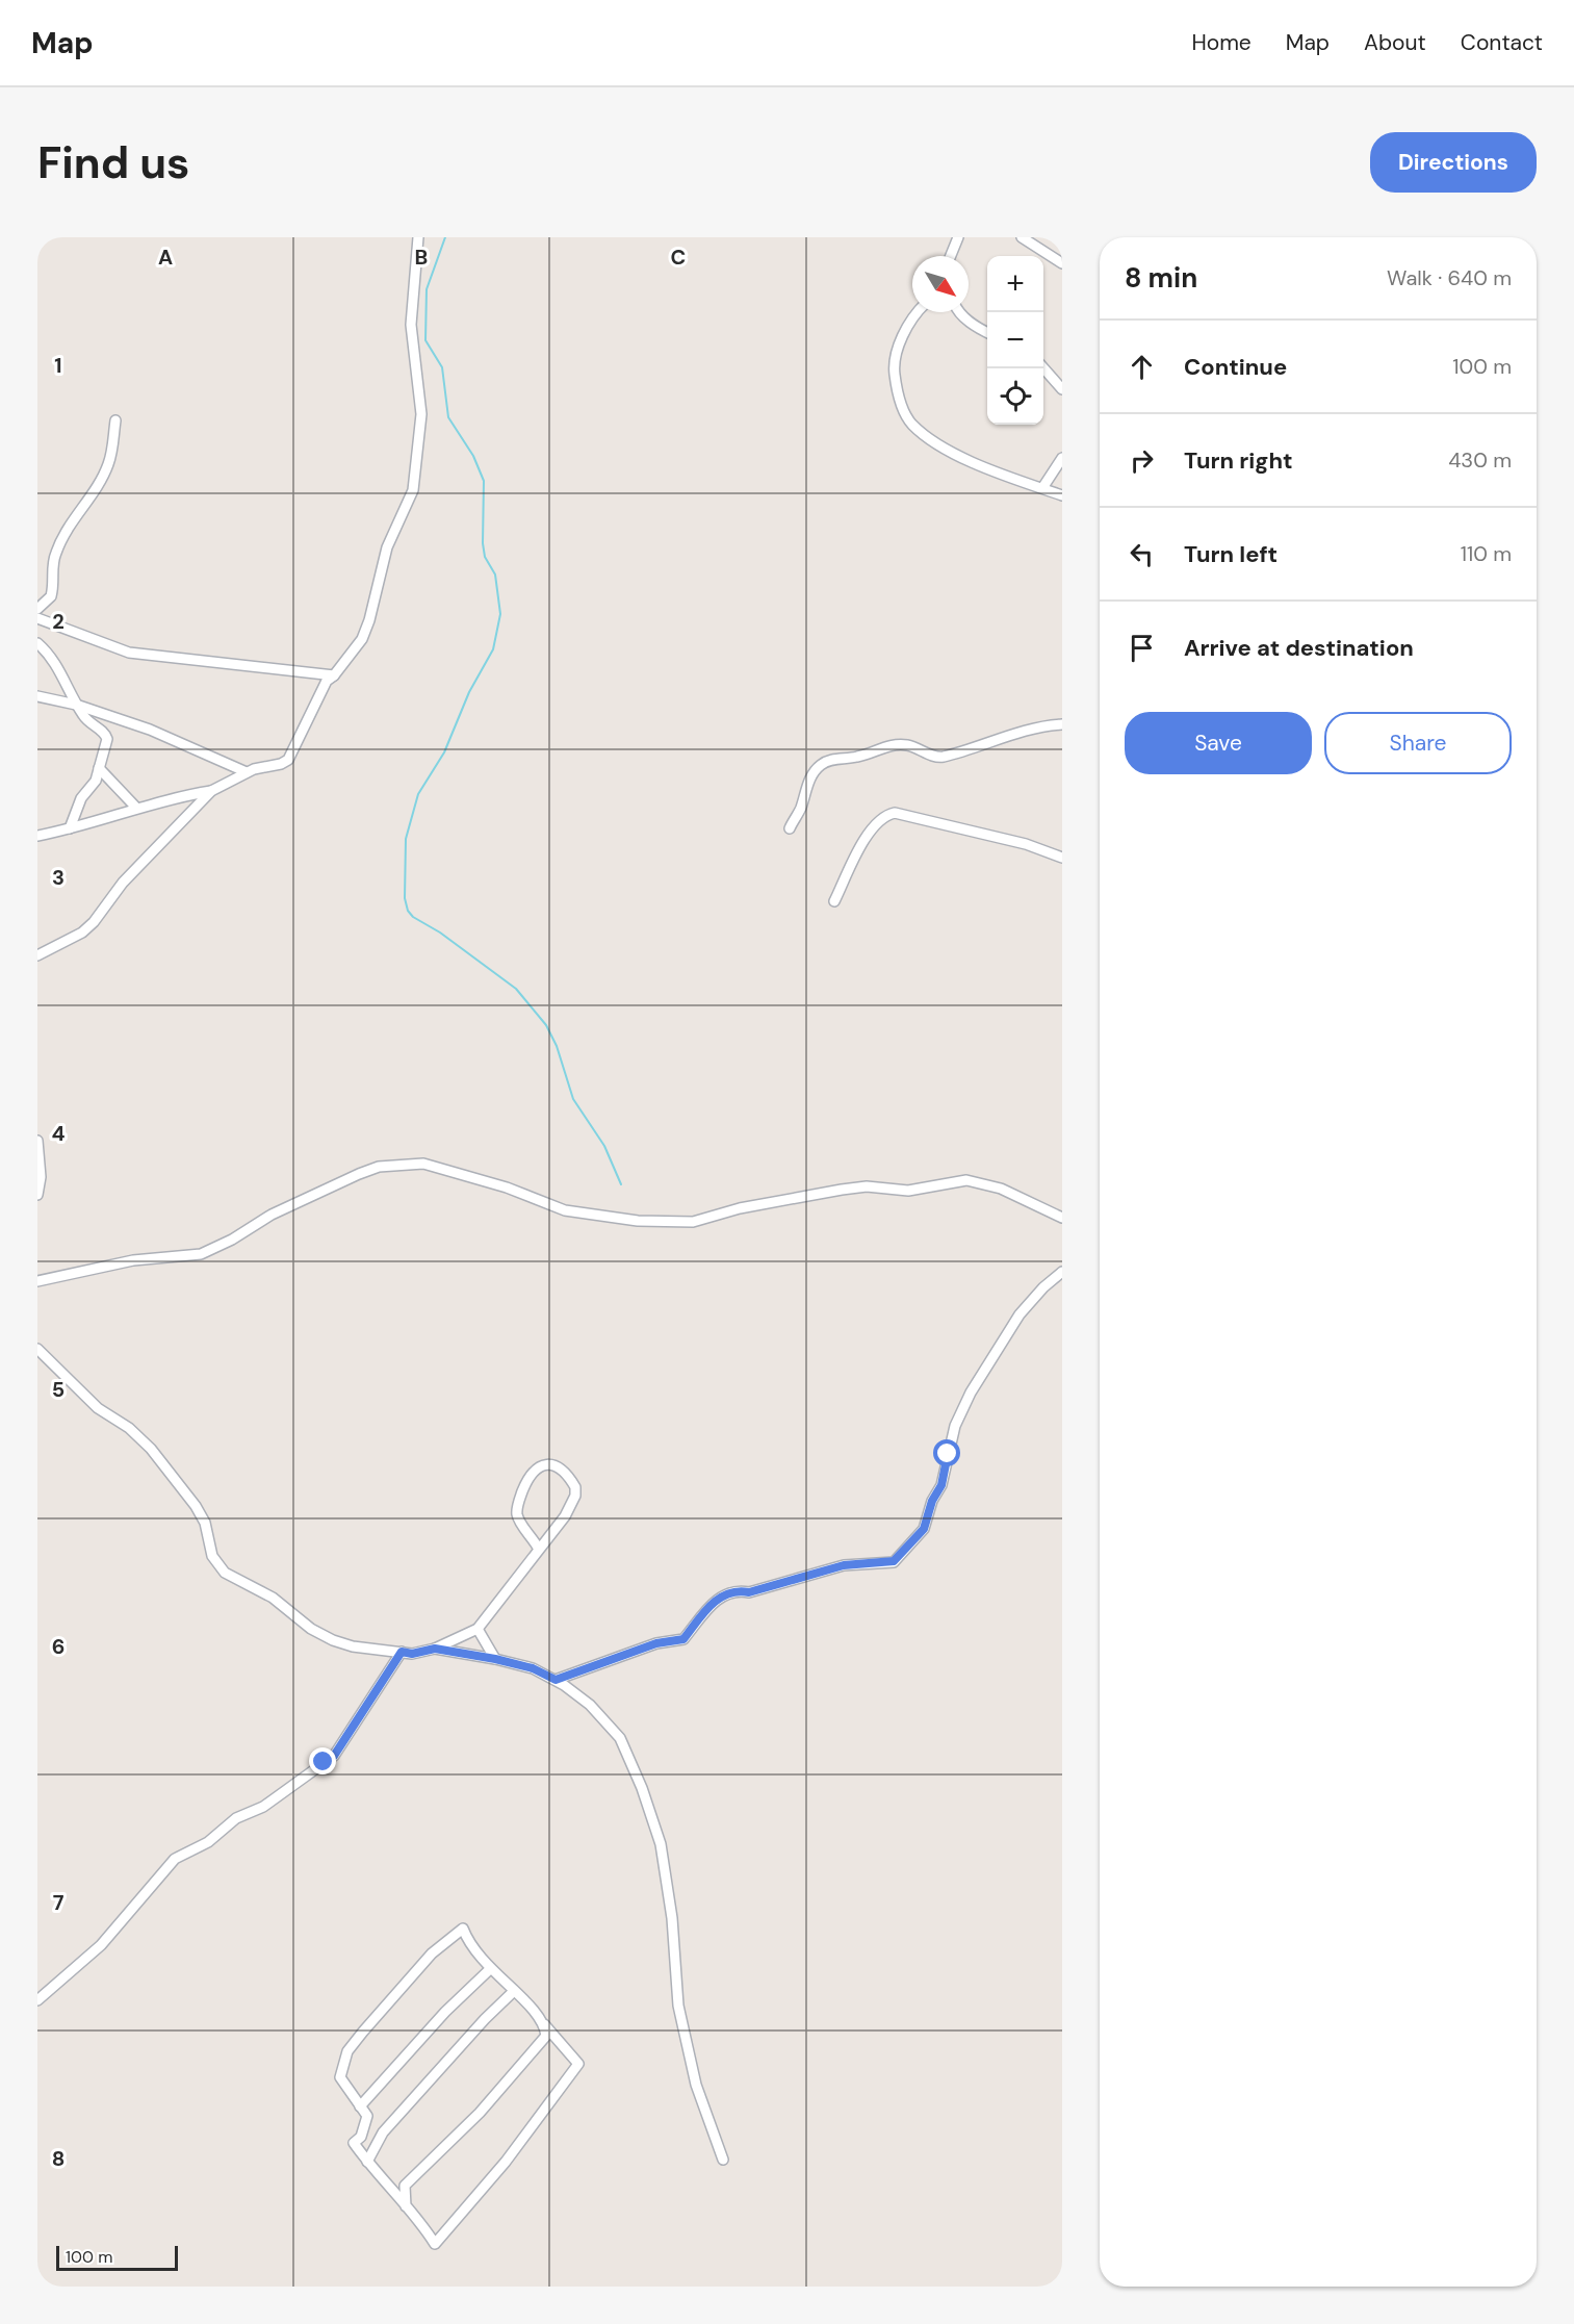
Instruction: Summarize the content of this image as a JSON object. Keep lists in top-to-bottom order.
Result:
{
  "scale_bar": "100 m",
  "north": "bottom right",
  "page": {
    "header": "Map",
    "nav": [
      "Home",
      "Map",
      "About",
      "Contact"
    ],
    "buttons": [
      "Directions",
      ["Save", "Share"]
    ],
    "title": "Find us",
    "heading": ["8 min", "Walk · 640 m"],
    "map_buttons": ["+", "−"],
    "list": [
      ["Continue", "100 m"],
      ["Turn right", "430 m"],
      ["Turn left", "110 m"],
      "Arrive at destination"
    ],
    "scale": "100 m"
  },
  "grid": {
    "columns": ["A", "B", "C"],
    "rows": [
      "1",
      "2",
      "3",
      "4",
      "5",
      "6",
      "7",
      "8"
    ]
  }
}
